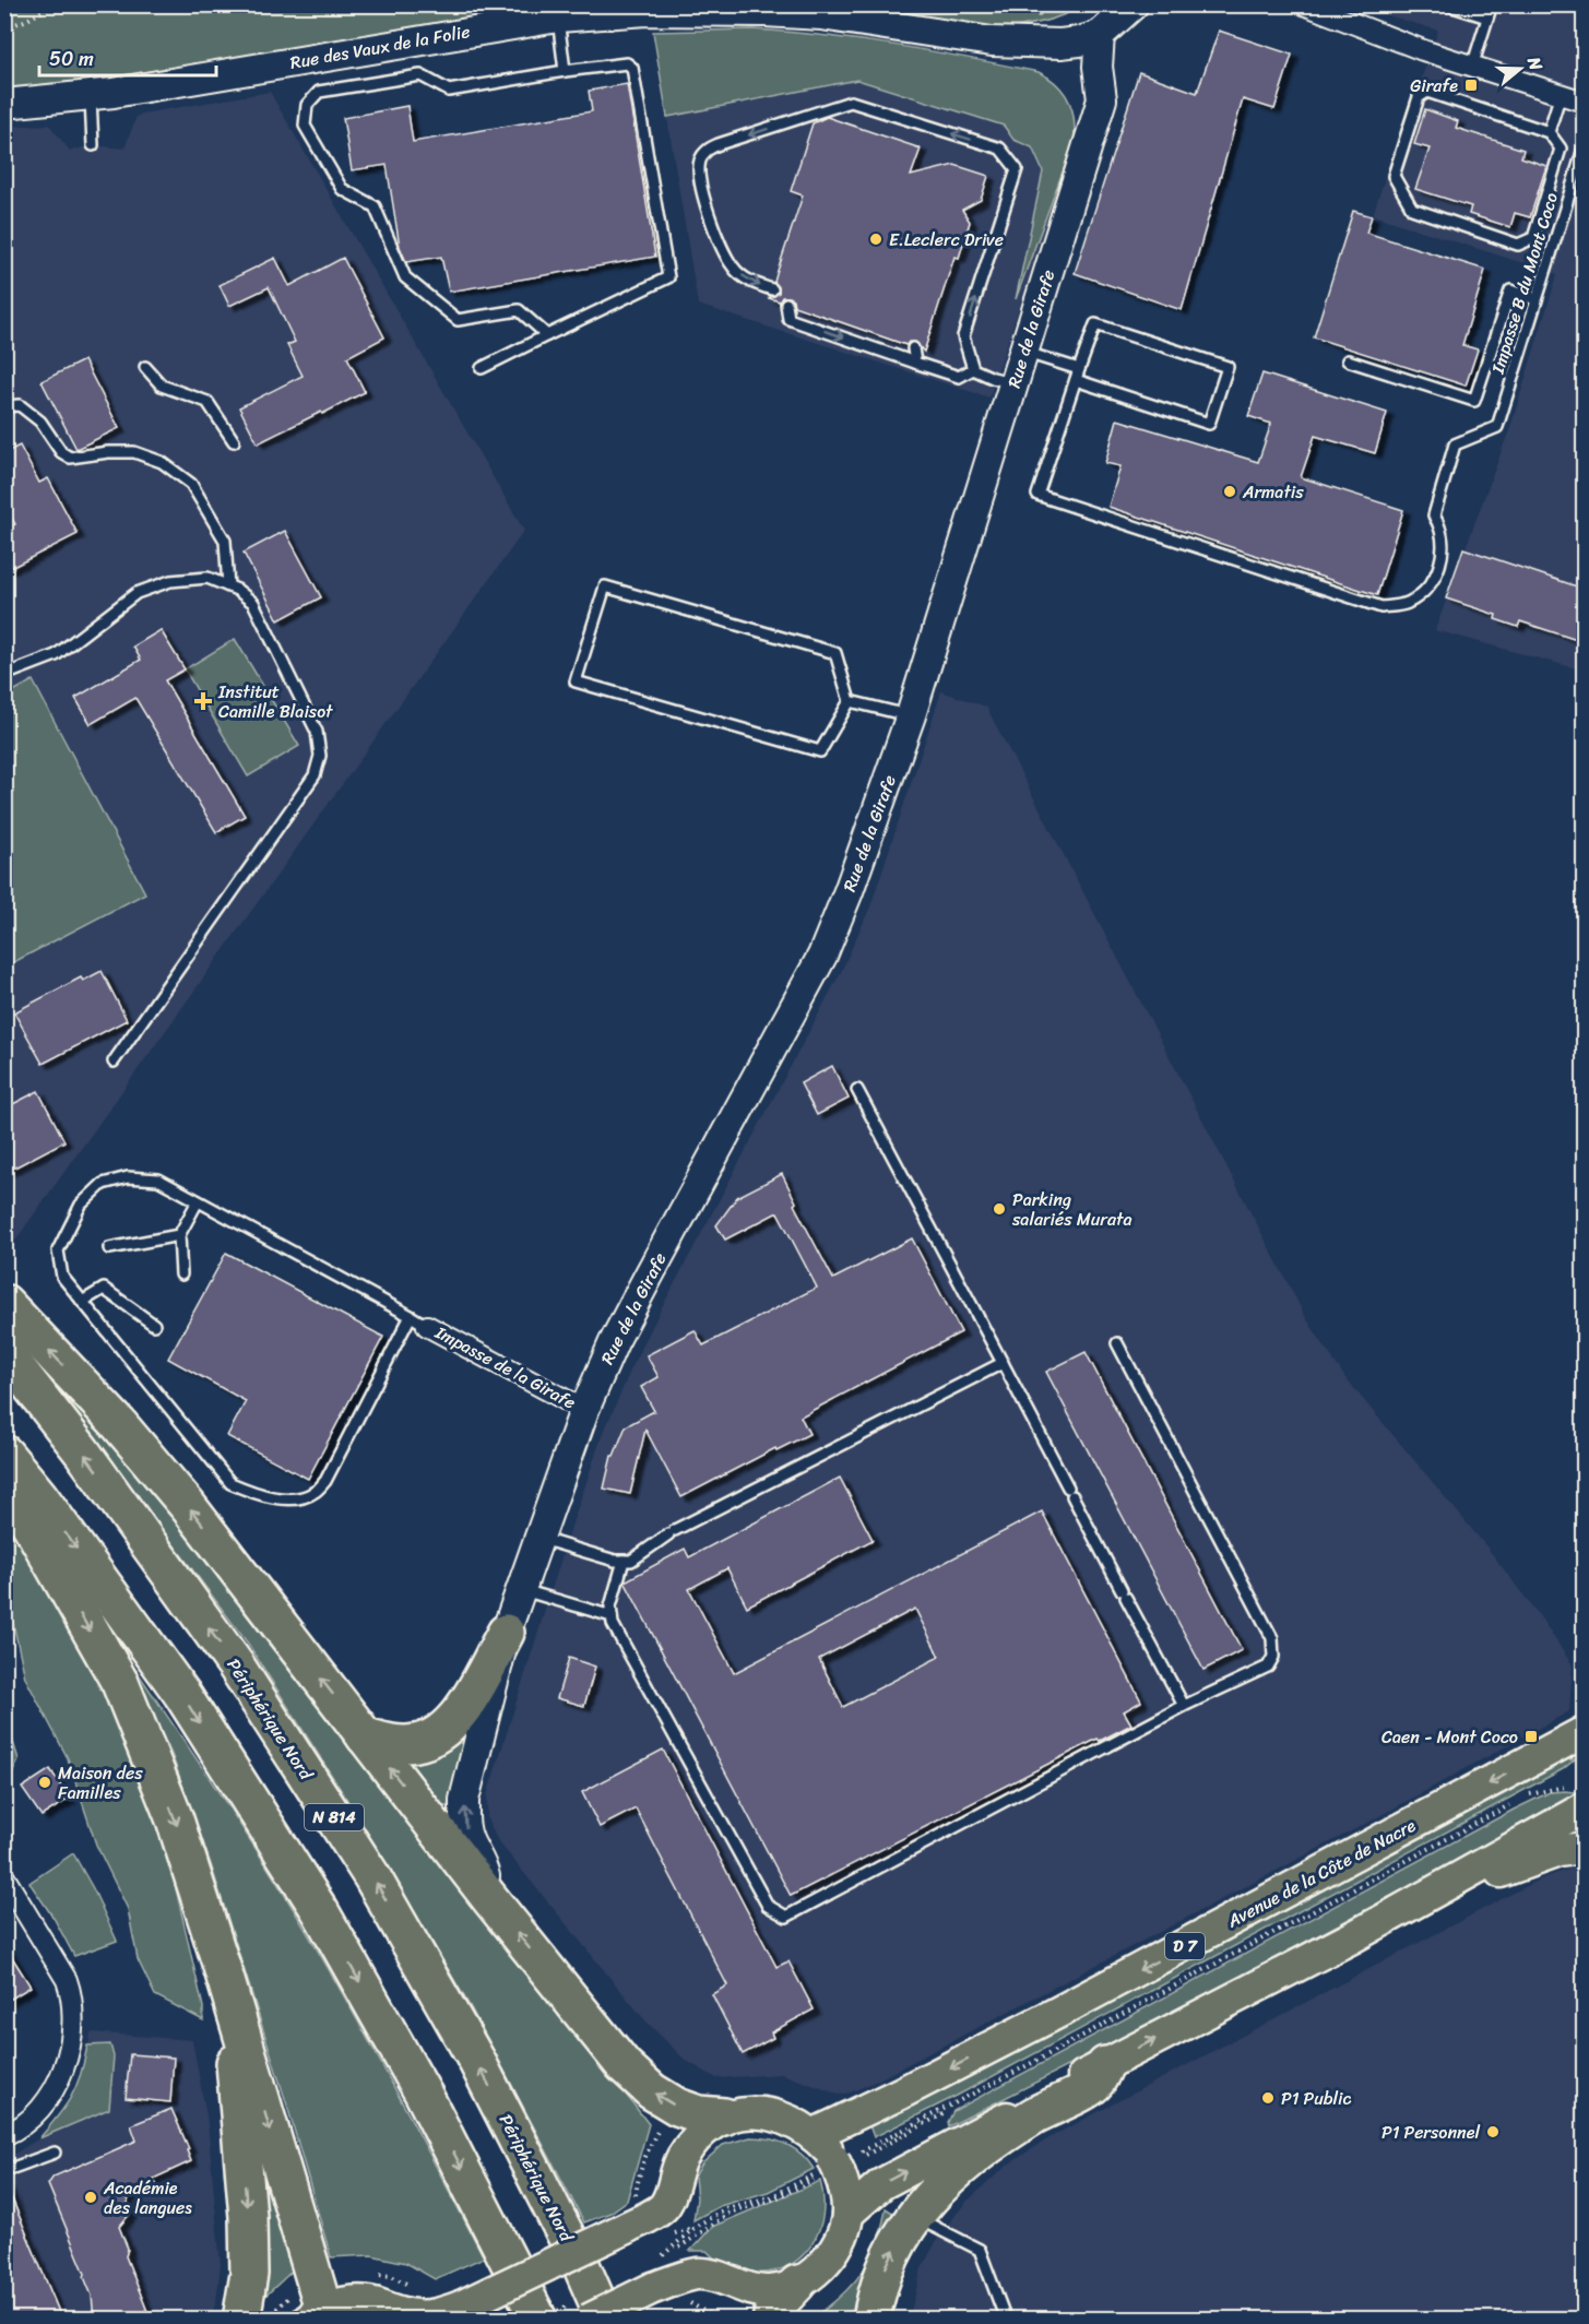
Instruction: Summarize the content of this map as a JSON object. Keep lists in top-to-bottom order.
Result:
{
  "streets": {
    "highway": ["Périphérique Nord", "N 814"],
    "main road": ["Avenue de la Côte de Nacre", "D 7"],
    "street": ["Rue des Vaux de la Folie", "Rue de la Girafe", "Impasse de la Girafe"],
    "lane": ["Impasse B du Mont Coco"]
  },
  "crossings": [
    ["Rue des Vaux de la Folie", "Rue de la Girafe"],
    ["Rue de la Girafe", "Impasse de la Girafe"]
  ],
  "places": {
    "transit": ["Girafe", "Caen - Mont Coco"],
    "other": [
      "E.Leclerc Drive",
      "Armatis",
      "Parking salariés Murata",
      "Maison des Familles",
      "P1 Public",
      "P1 Personnel",
      "Académie des langues"
    ],
    "health": ["Institut Camille Blaisot"]
  },
  "scale_bar": "50 m",
  "north": "right"
}
